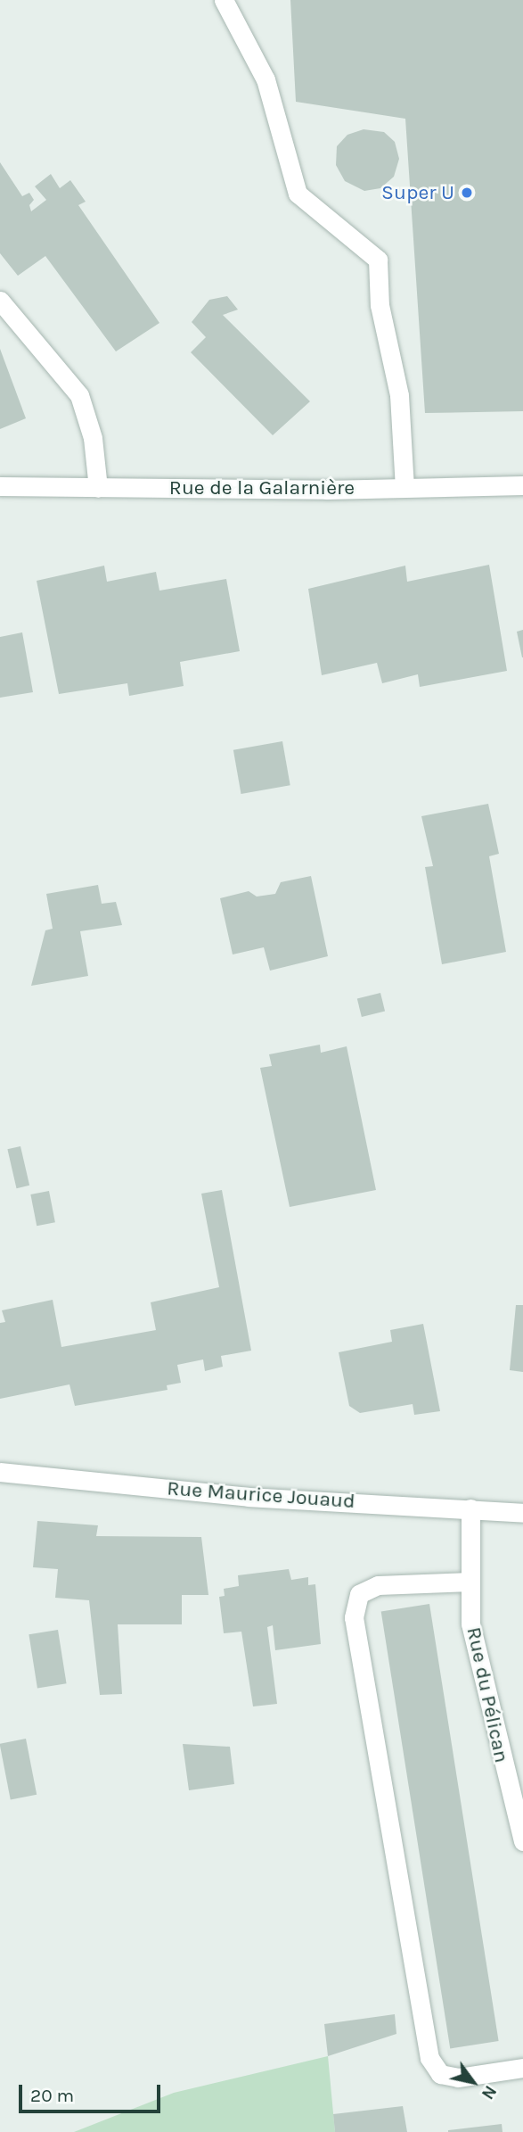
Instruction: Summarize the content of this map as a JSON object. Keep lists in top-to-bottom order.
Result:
{
  "streets": {
    "street": ["Rue de la Galarnière", "Rue Maurice Jouaud", "Rue du Pélican"]
  },
  "crossings": [
    ["Rue Maurice Jouaud", "Rue du Pélican"]
  ],
  "places": ["Super U"],
  "scale_bar": "20 m",
  "north": "bottom right"
}
